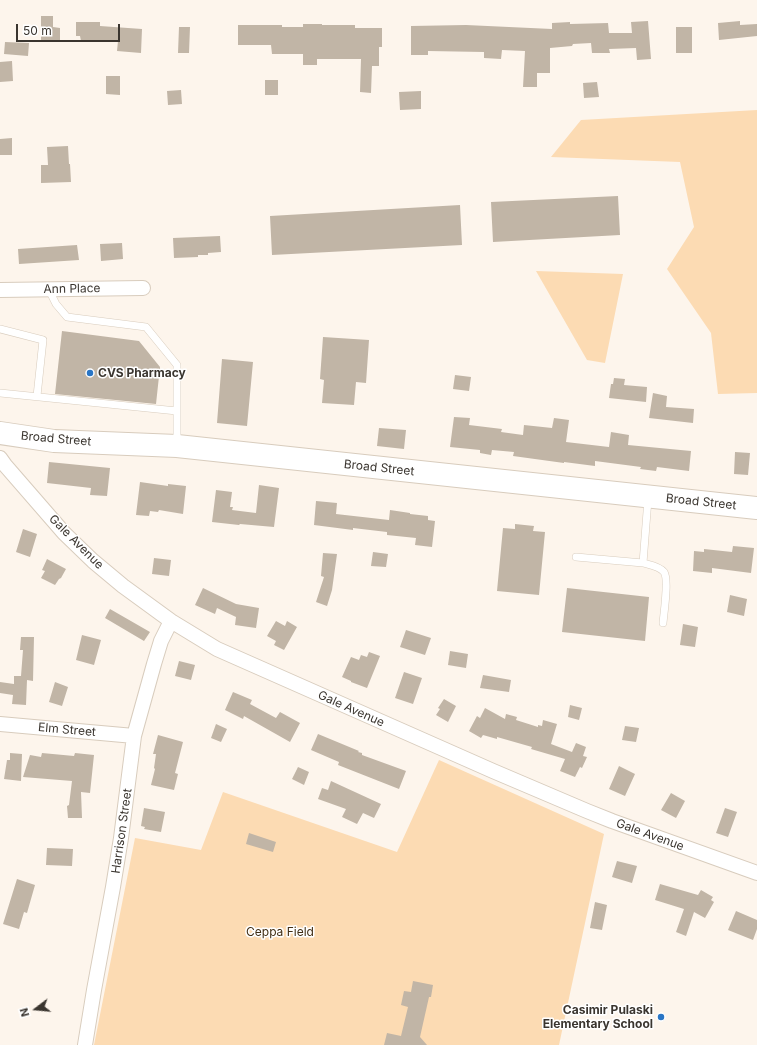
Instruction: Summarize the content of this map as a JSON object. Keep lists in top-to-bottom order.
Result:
{
  "streets": {
    "main road": ["Broad Street"],
    "street": [
      "Ann Place",
      "Gale Avenue",
      "Elm Street",
      "Harrison Street"
    ]
  },
  "crossings": [
    ["Gale Avenue", "Harrison Street"],
    ["Elm Street", "Harrison Street"]
  ],
  "parks": ["Ceppa Field"],
  "places": ["CVS Pharmacy", "Casimir Pulaski Elementary School"],
  "scale_bar": "50 m",
  "north": "left"
}
